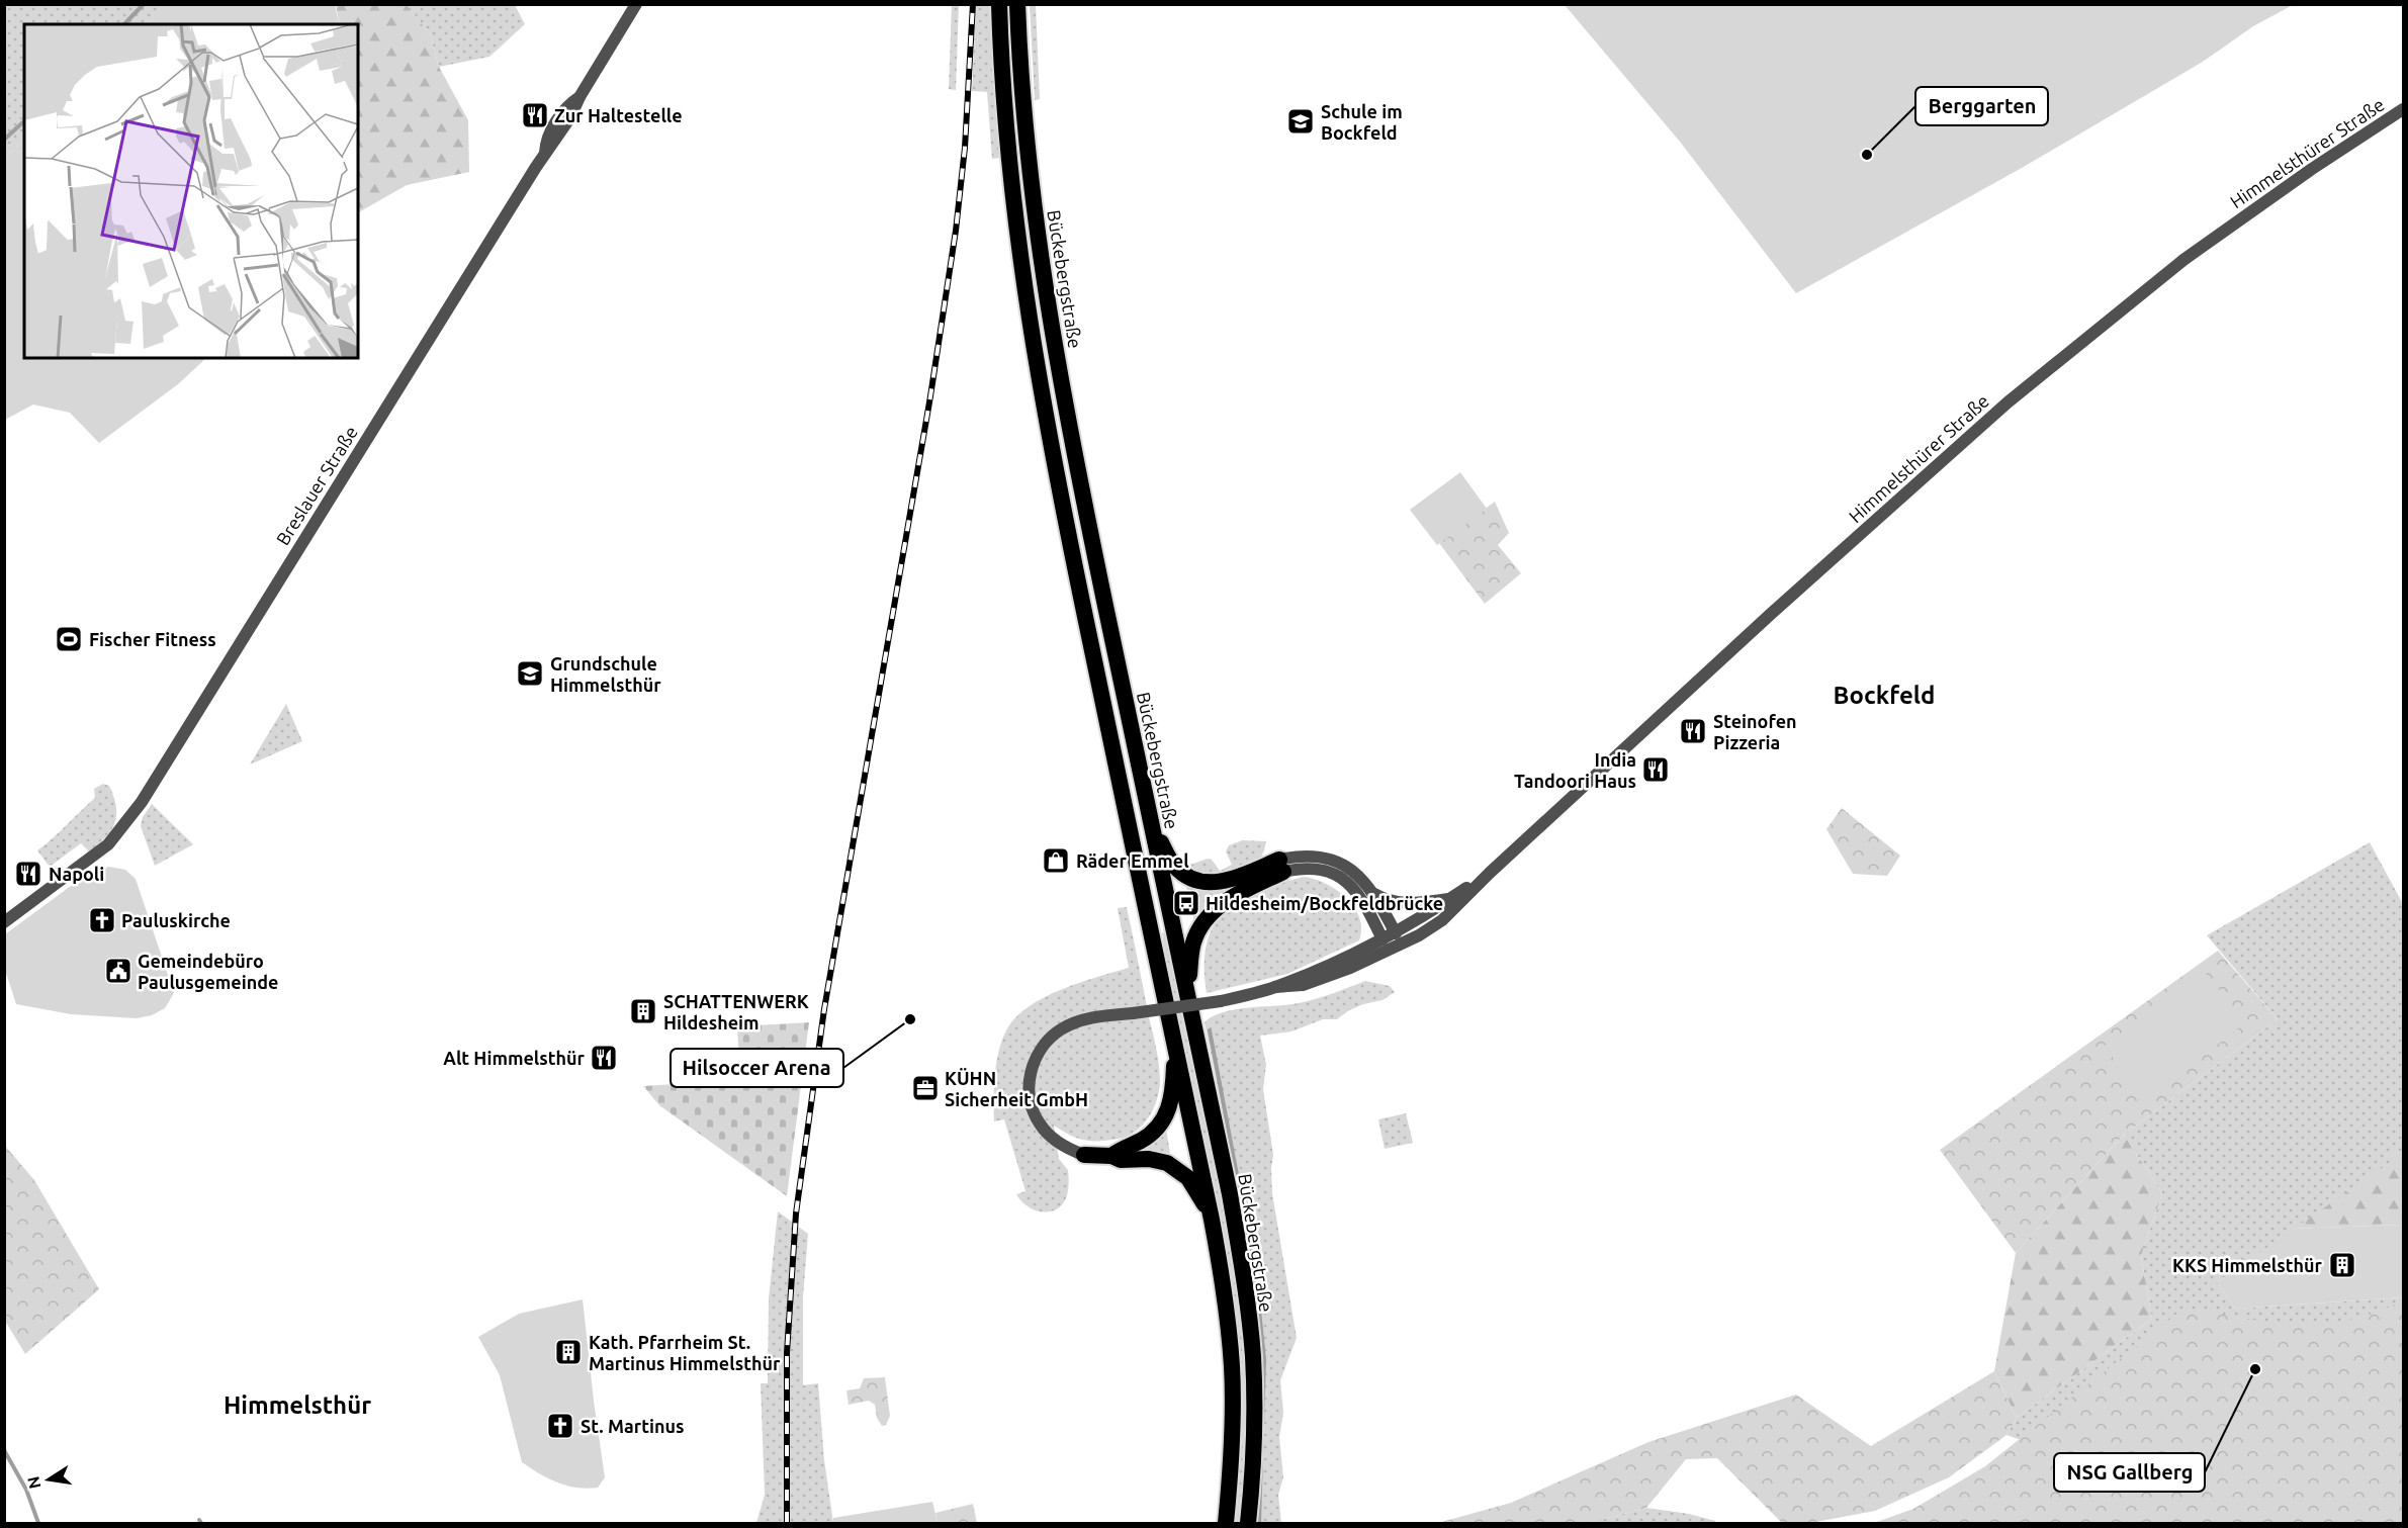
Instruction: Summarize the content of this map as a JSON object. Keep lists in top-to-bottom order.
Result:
{
  "streets": {
    "highway": ["Bückebergstraße"],
    "street": ["Himmelsthürer Straße", "Breslauer Straße"]
  },
  "districts": ["Bockfeld", "Himmelsthür"],
  "places": {
    "restaurant": [
      "Zur Haltestelle",
      "Steinofen Pizzeria",
      "India Tandoori Haus",
      "Napoli",
      "Alt Himmelsthür"
    ],
    "school or university": ["Schule im Bockfeld", "Grundschule Himmelsthür"],
    "other": ["Berggarten", "Hilsoccer Arena", "NSG Gallberg"],
    "sports": ["Fischer Fitness"],
    "shop": ["Räder Emmel"],
    "bus stop": ["Hildesheim/Bockfeldbrücke"],
    "church": ["Pauluskirche", "St. Martinus"],
    "public building": ["Gemeindebüro Paulusgemeinde"],
    "building": ["SCHATTENWERK Hildesheim", "KKS Himmelsthür", "Kath. Pfarrheim St. Martinus Himmelsthür"],
    "office": ["KÜHN Sicherheit GmbH"]
  },
  "north": "left"
}
